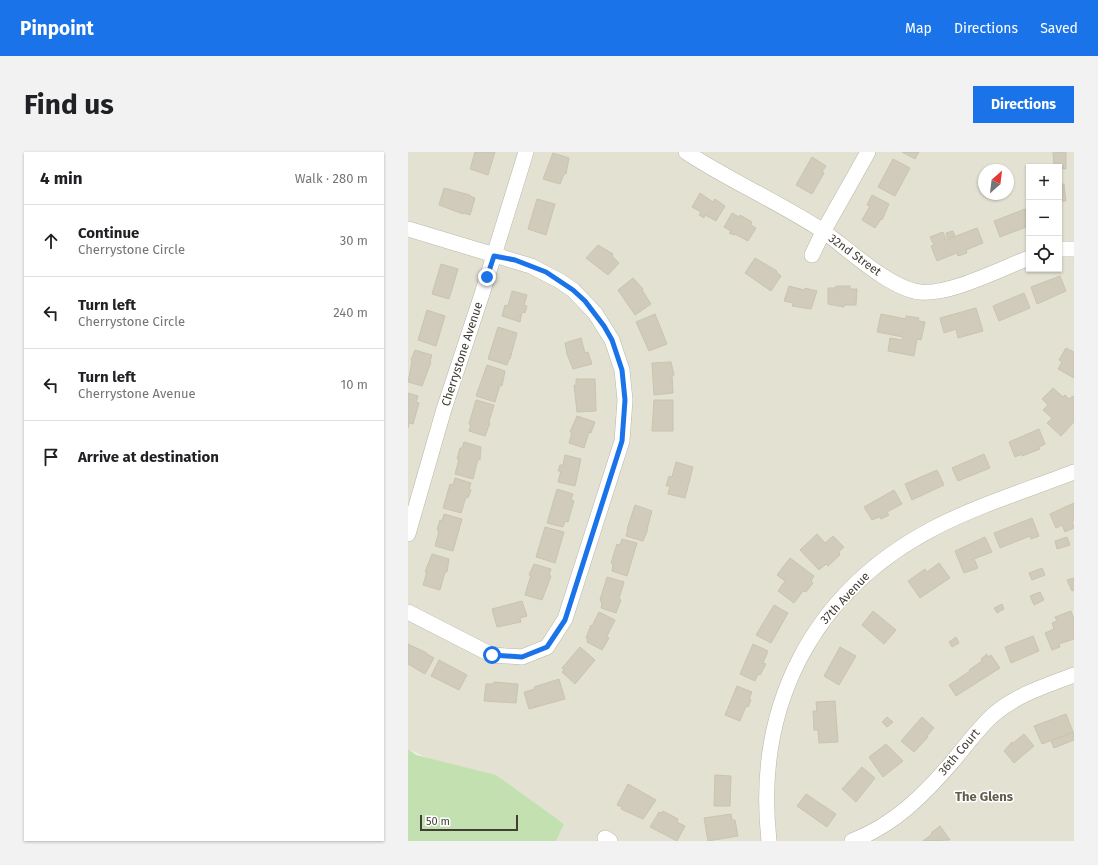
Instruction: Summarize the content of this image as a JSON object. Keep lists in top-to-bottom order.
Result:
{
  "streets": {
    "street": [
      "32nd Street",
      "Cherrystone Avenue",
      "37th Avenue",
      "36th Court"
    ]
  },
  "districts": ["The Glens"],
  "scale_bar": "50 m",
  "north": "top right",
  "page": {
    "header": "Pinpoint",
    "nav": ["Map", "Directions", "Saved"],
    "buttons": "Directions",
    "title": "Find us",
    "heading": ["4 min", "Walk · 280 m"],
    "map_buttons": ["+", "−"],
    "list": [
      ["Continue", "Cherrystone Circle", "30 m"],
      ["Turn left", "Cherrystone Circle", "240 m"],
      ["Turn left", "Cherrystone Avenue", "10 m"],
      "Arrive at destination"
    ],
    "scale": "50 m"
  }
}
